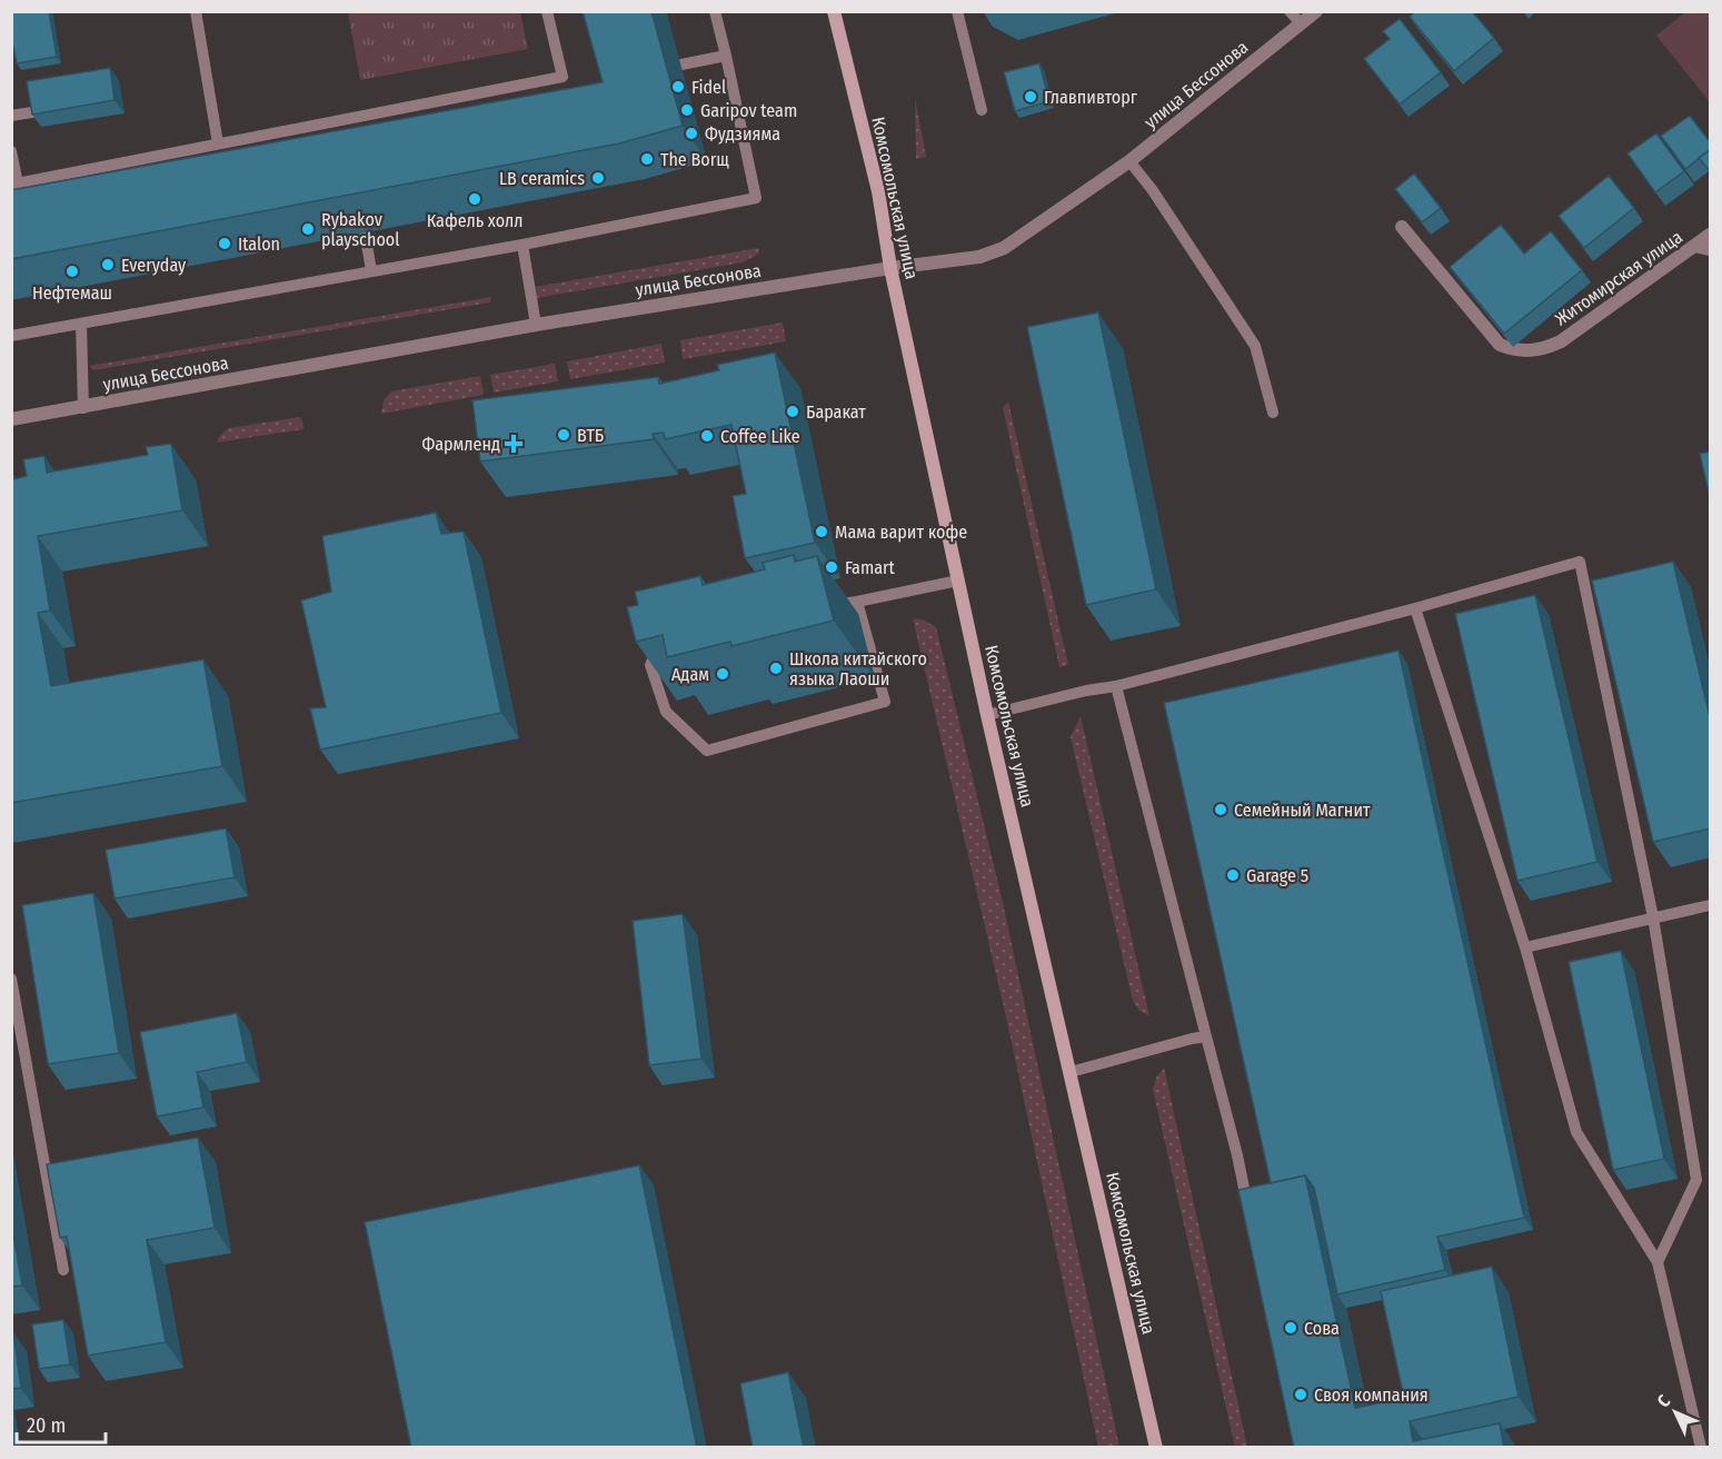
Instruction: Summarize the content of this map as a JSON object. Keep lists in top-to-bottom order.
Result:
{
  "streets": {
    "main road": ["Комсомольская улица"],
    "street": ["улица Бессонова", "Житомирская улица"]
  },
  "crossings": [
    ["улица Бессонова", "Комсомольская улица"]
  ],
  "places": {
    "other": [
      "Fidel",
      "Главпивторг",
      "Garipov team",
      "Фудзияма",
      "The Borщ",
      "LB ceramics",
      "Кафель холл",
      "Rybakov playschool",
      "Italon",
      "Everyday",
      "Нефтемаш",
      "Баракат",
      "ВТБ",
      "Coffee Like",
      "Мама варит кофе",
      "Famart",
      "Школа китайского языка Лаоши",
      "Адам",
      "Семейный Магнит",
      "Garage 5",
      "Сова",
      "Своя компания"
    ],
    "health": ["Фармленд"]
  },
  "scale_bar": "20 m",
  "north": "top left"
}
